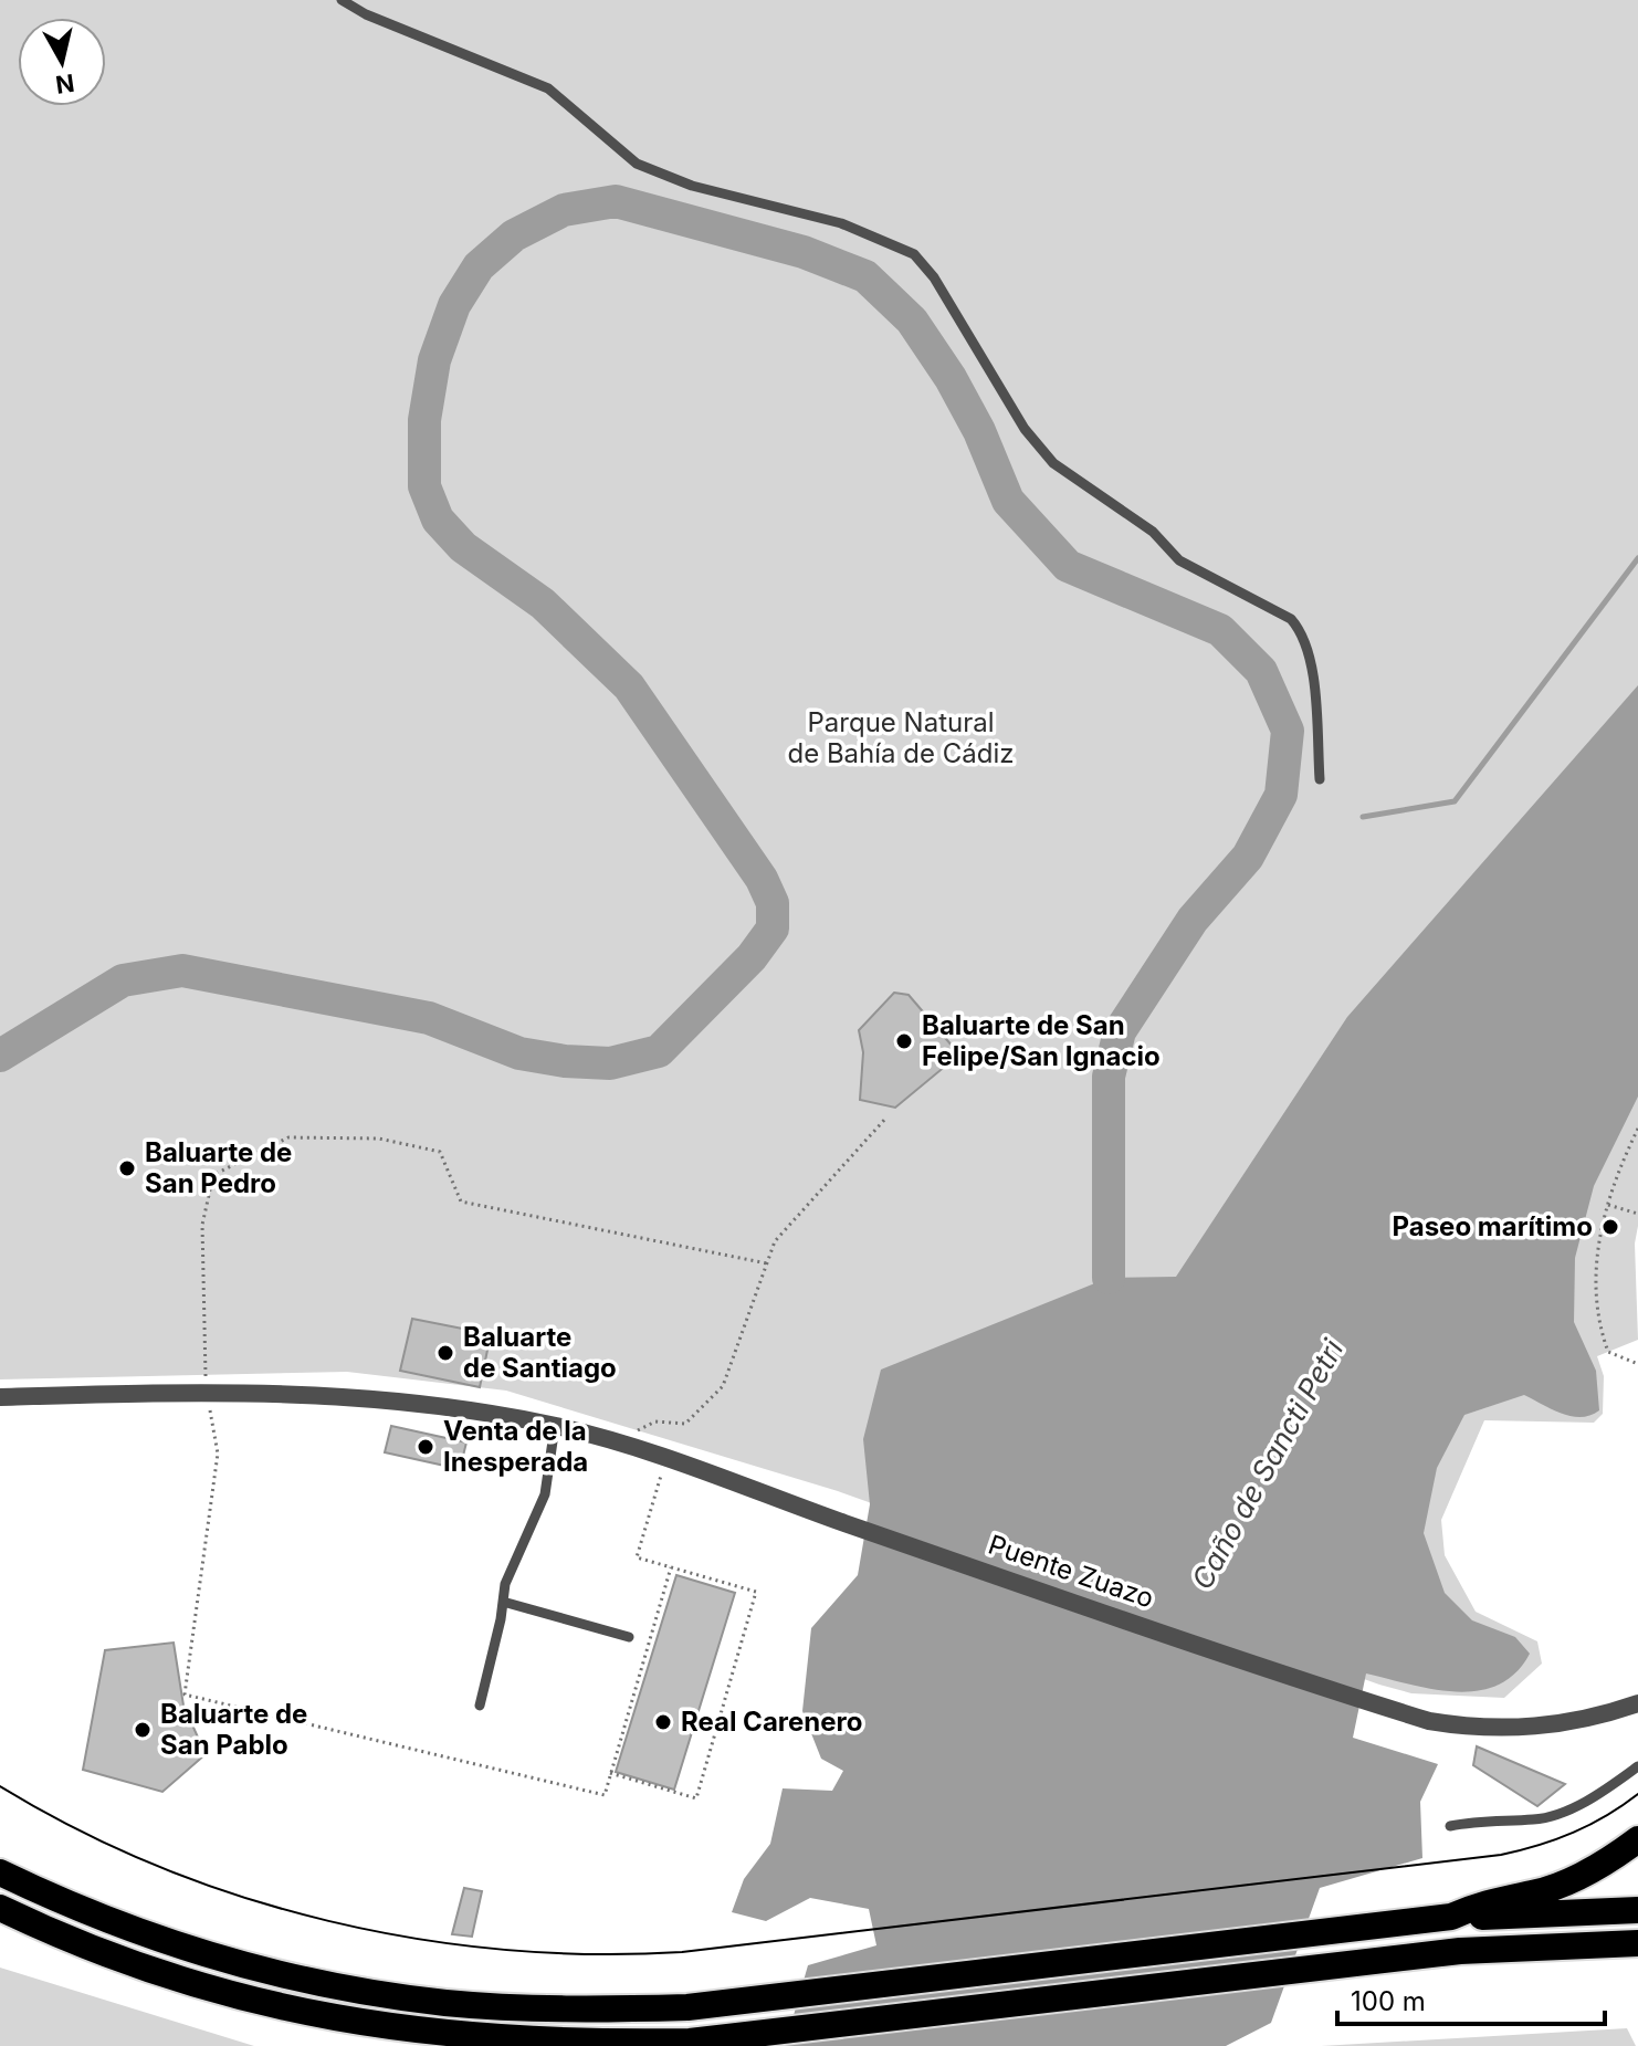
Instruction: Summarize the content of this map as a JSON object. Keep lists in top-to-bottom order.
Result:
{
  "streets": {
    "street": ["Puente Zuazo"]
  },
  "water": ["Caño de Sancti Petri"],
  "parks": ["Parque Natural de Bahía de Cádiz"],
  "places": [
    "Baluarte de San Felipe/San Ignacio",
    "Baluarte de San Pedro",
    "Paseo marítimo",
    "Baluarte de Santiago",
    "Venta de la Inesperada",
    "Real Carenero",
    "Baluarte de San Pablo"
  ],
  "scale_bar": "100 m",
  "north": "bottom"
}
